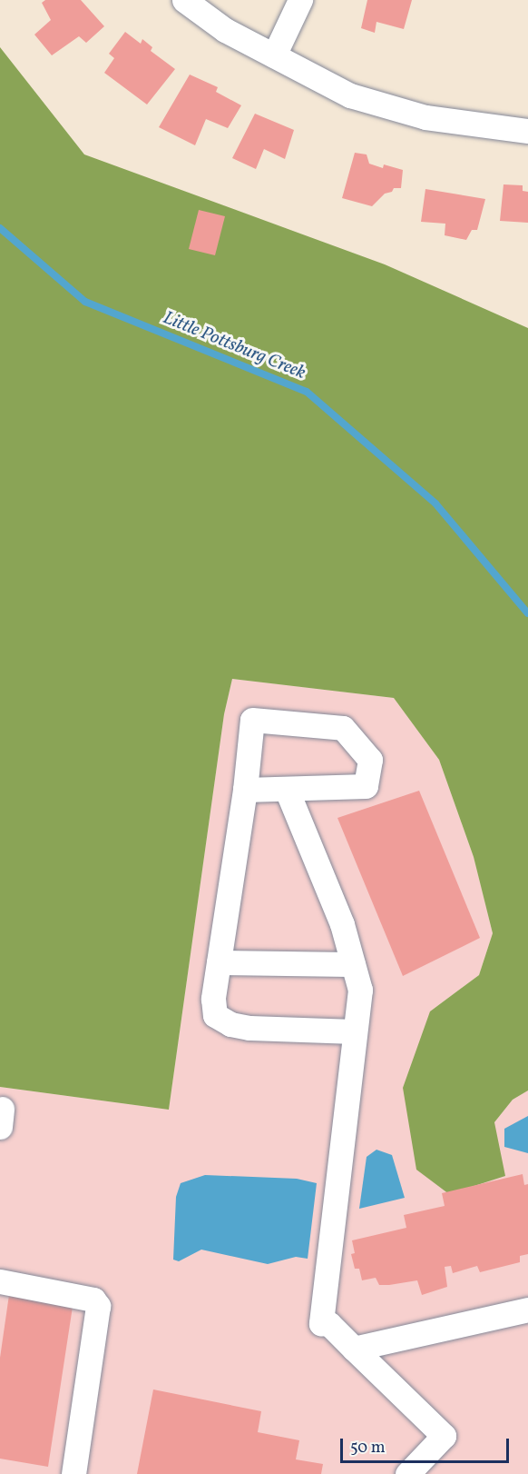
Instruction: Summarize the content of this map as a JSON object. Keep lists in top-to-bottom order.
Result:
{
  "water": ["Little Pottsburg Creek"],
  "scale_bar": "50 m"
}
